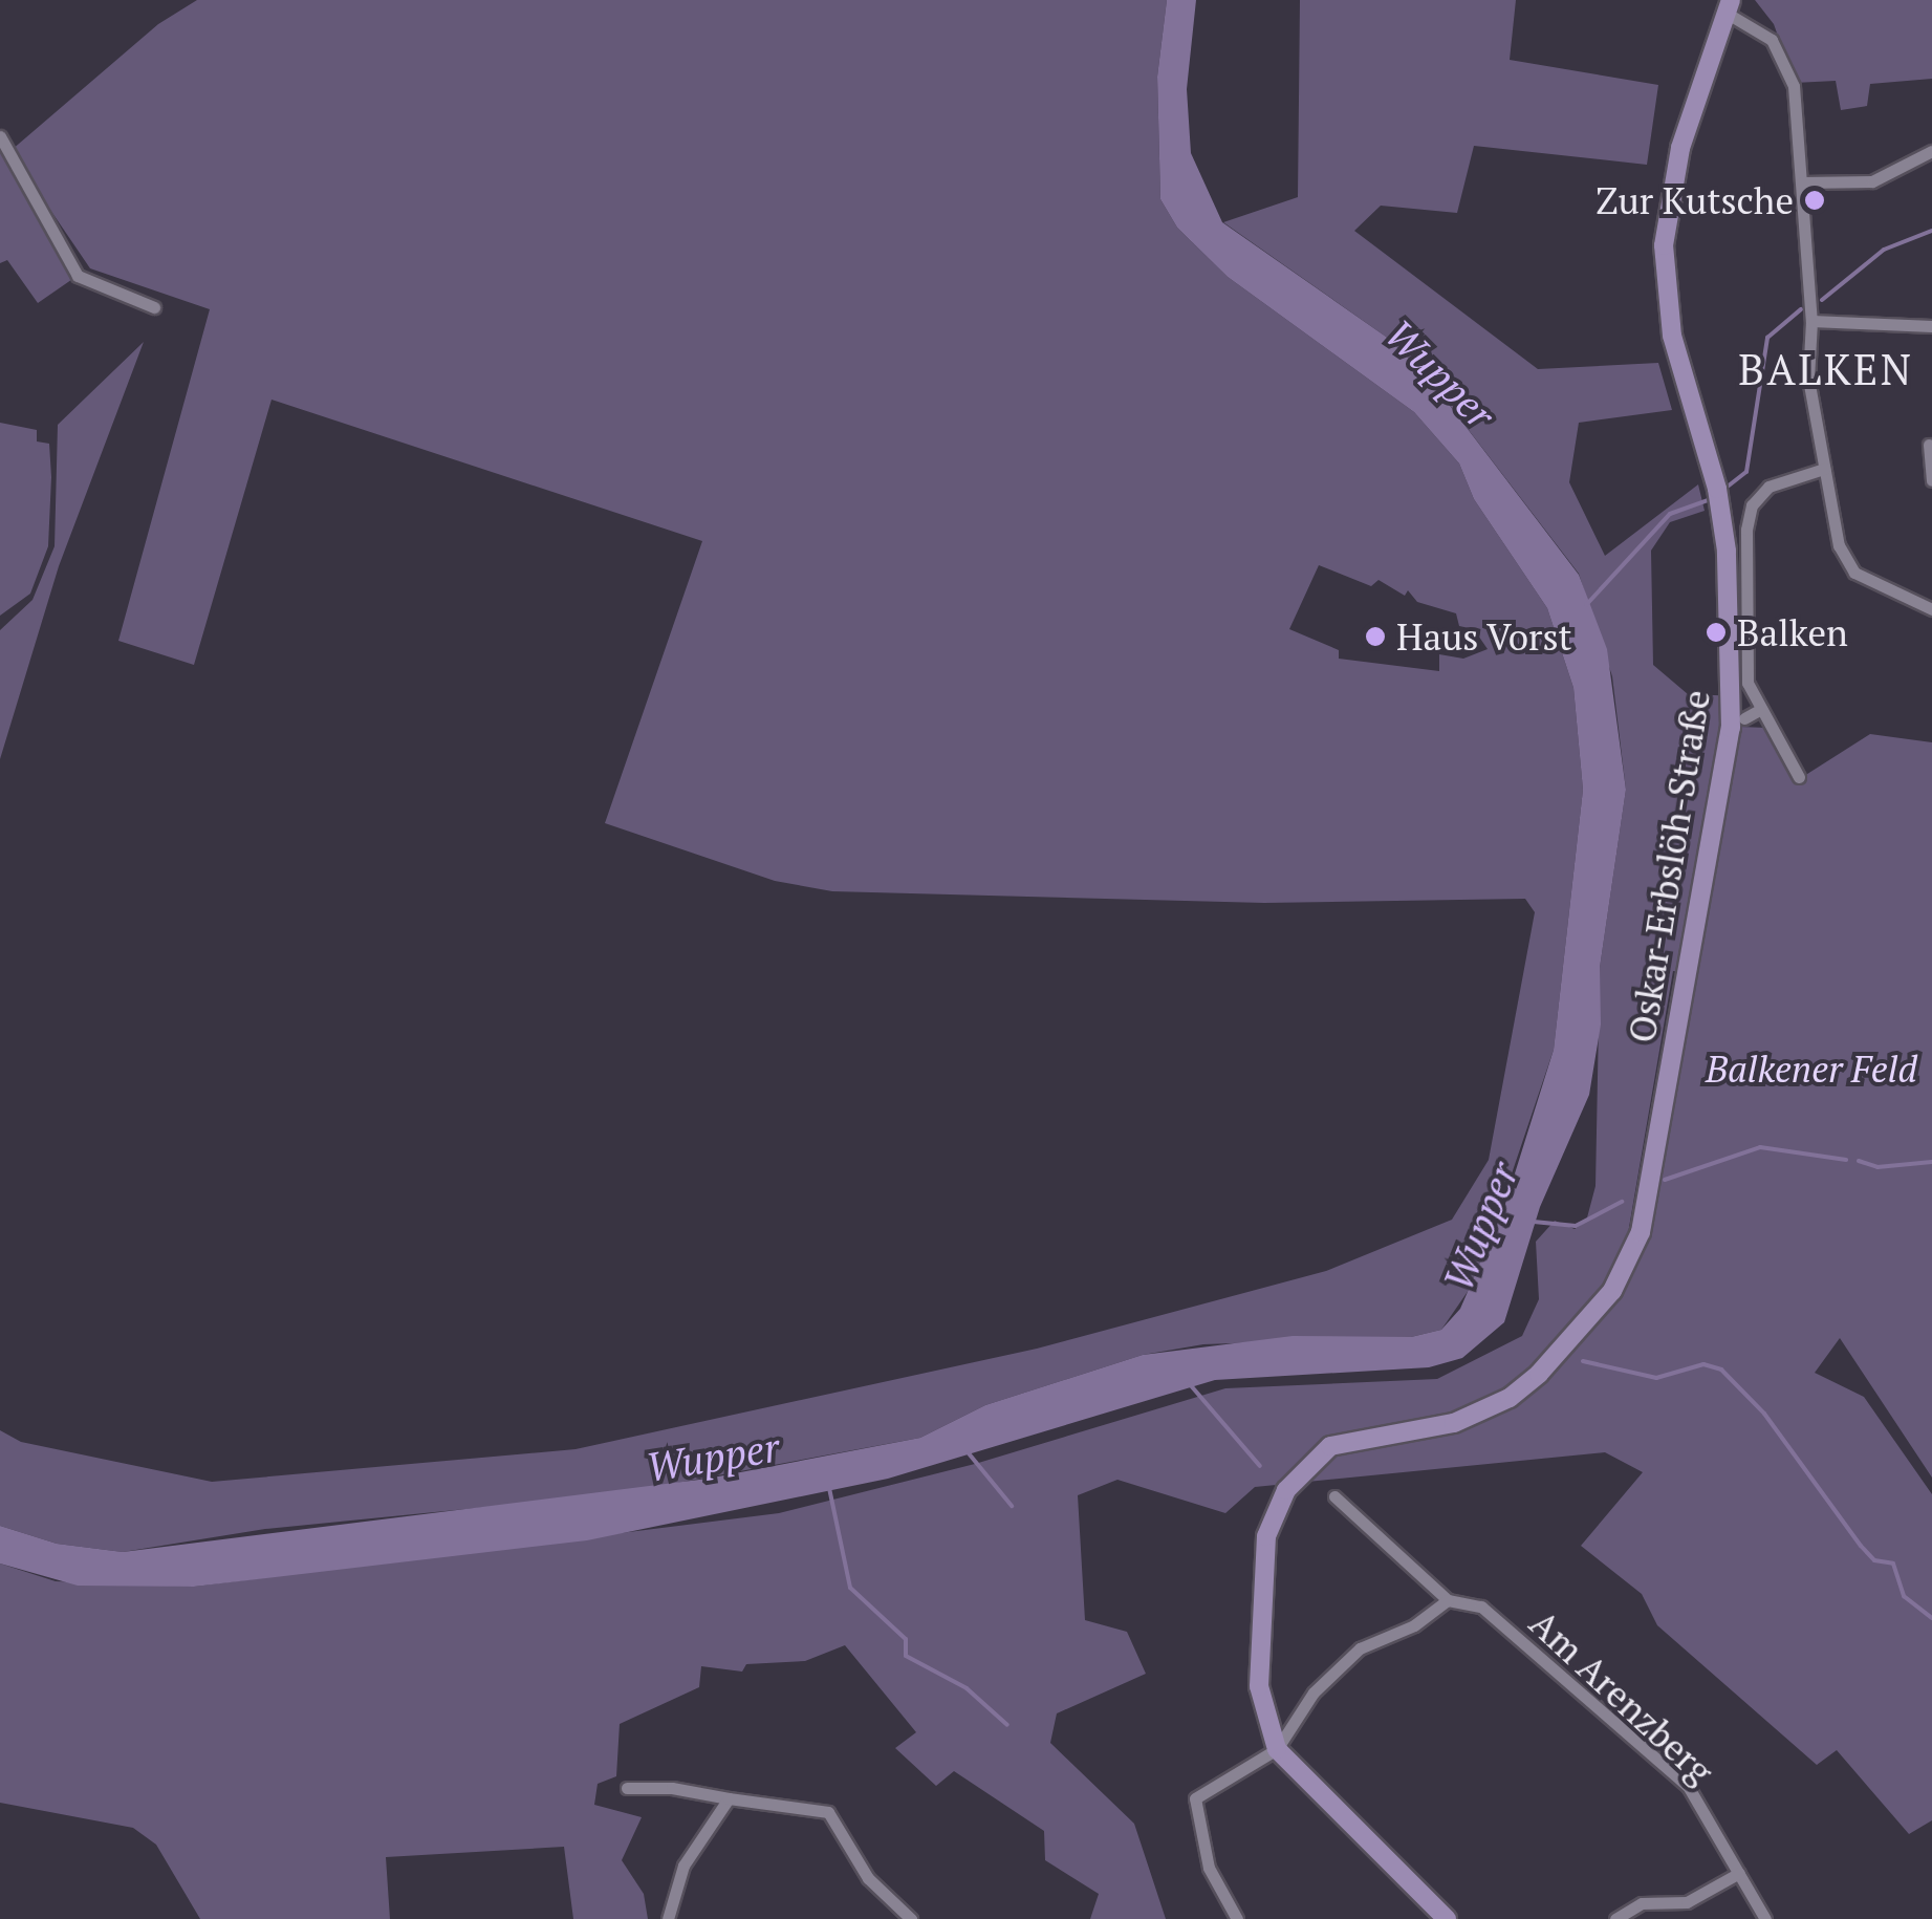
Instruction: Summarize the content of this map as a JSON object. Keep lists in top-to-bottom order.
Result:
{
  "streets": {
    "main road": ["Oskar-Erbslöh-Straße"],
    "street": ["Am Arenzberg"]
  },
  "districts": ["BALKEN"],
  "water": ["Wupper"],
  "parks": ["Balkener Feld"],
  "places": ["Zur Kutsche", "Balken", "Haus Vorst"]
}
